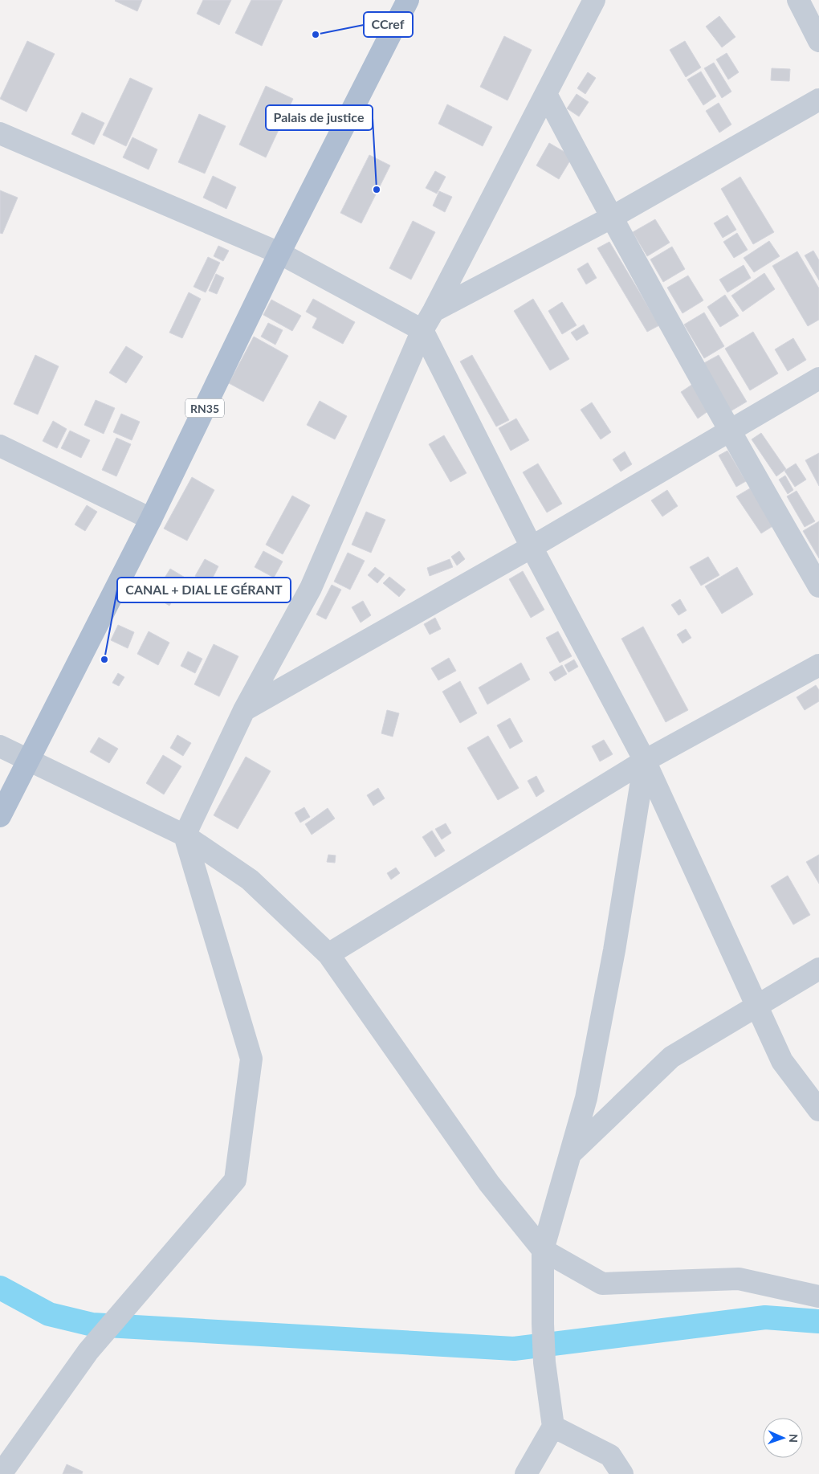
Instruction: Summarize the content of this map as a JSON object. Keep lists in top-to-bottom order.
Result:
{
  "streets": {
    "main road": ["RN35"]
  },
  "places": ["CCref", "Palais de justice", "CANAL + DIAL LE GÉRANT"],
  "north": "right"
}
